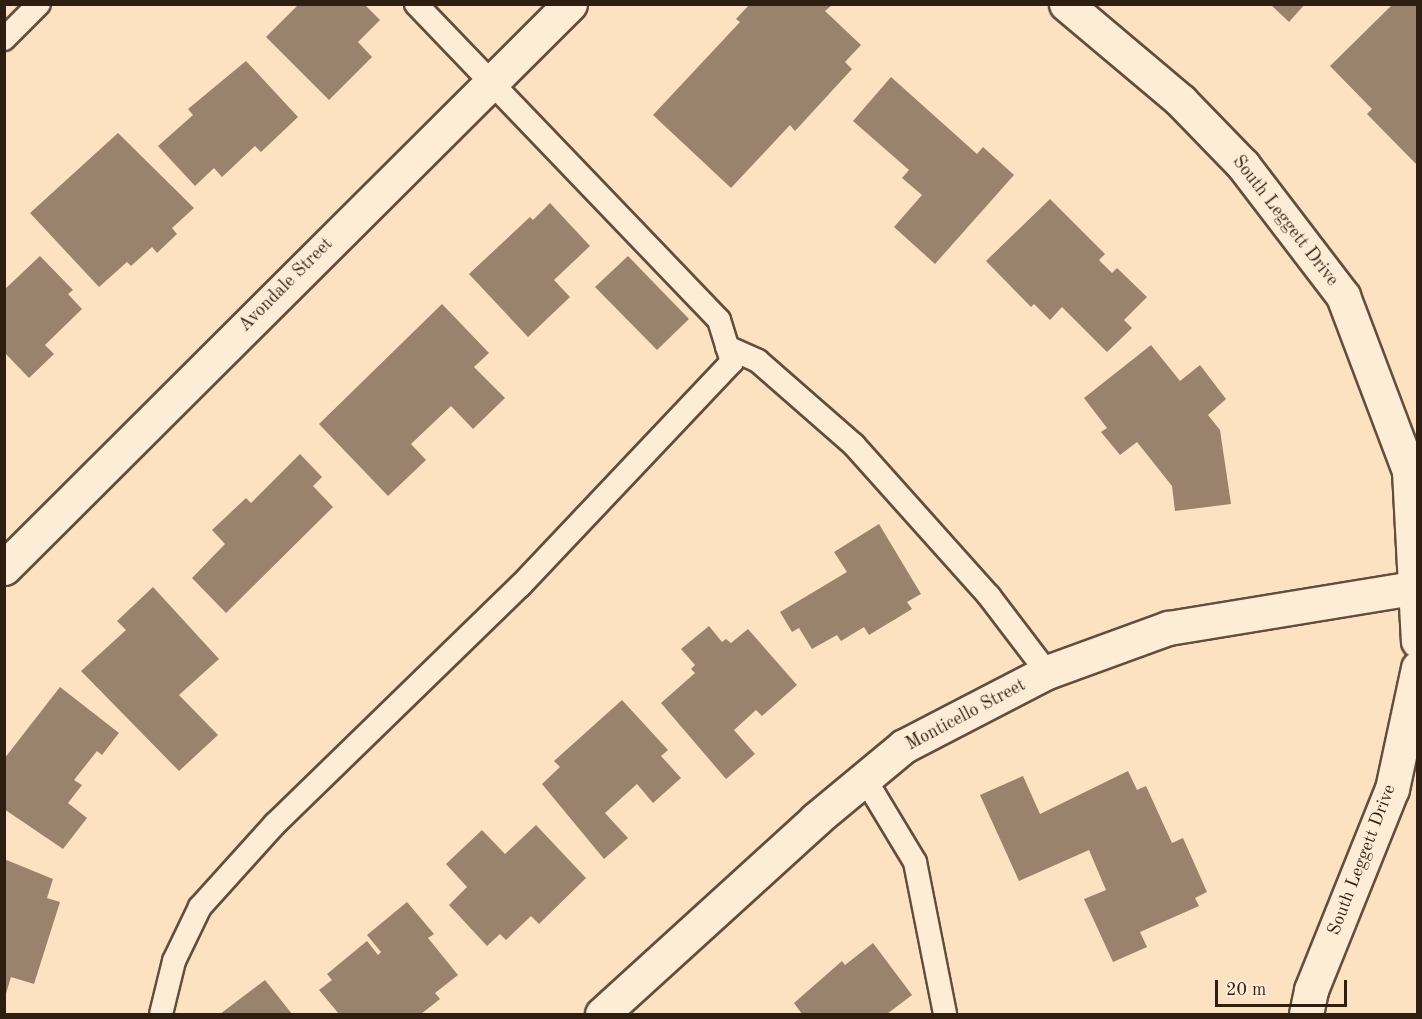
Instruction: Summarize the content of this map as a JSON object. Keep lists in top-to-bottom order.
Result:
{
  "streets": {
    "street": ["South Leggett Drive", "Avondale Street", "Monticello Street"]
  },
  "crossings": [
    ["South Leggett Drive", "Monticello Street"]
  ],
  "scale_bar": "20 m"
}
